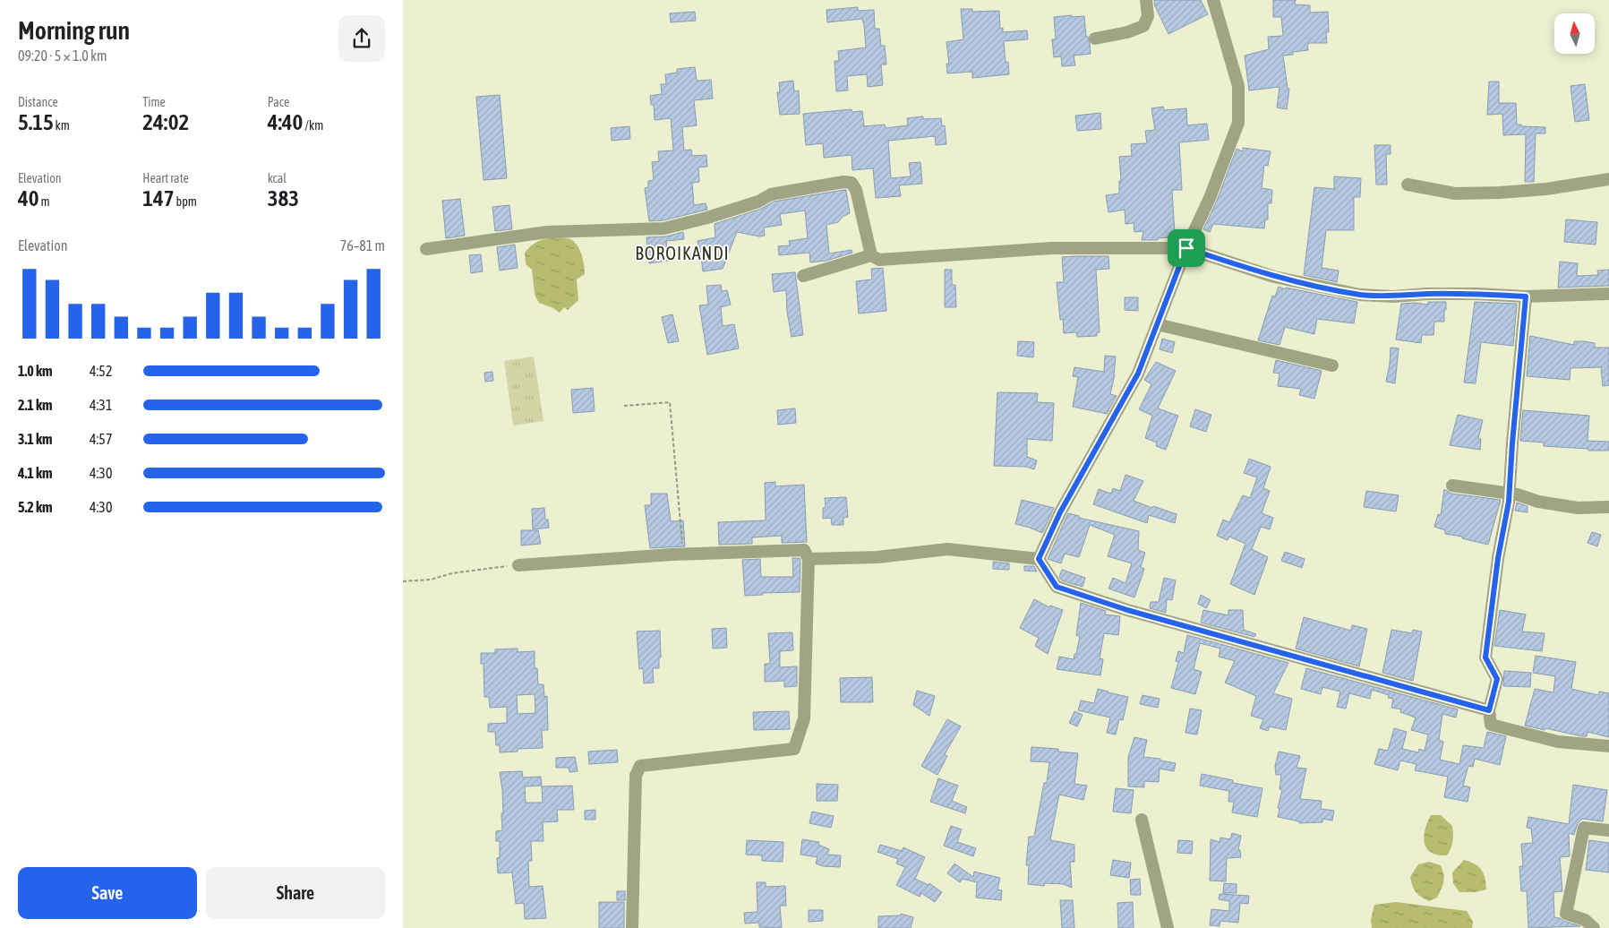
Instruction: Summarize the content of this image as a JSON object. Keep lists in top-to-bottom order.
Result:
{
  "districts": ["BOROIKANDI"],
  "north": "top",
  "page": {
    "heading": ["Morning run", "09:20 · 5 × 1.0 km"],
    "stats": [
      ["Distance", "5.15 km"],
      ["Time", "24:02"],
      ["Pace", "4:40 /km"],
      ["Elevation", "40 m"],
      ["Heart rate", "147 bpm"],
      ["kcal", "383"]
    ],
    "chart": ["Elevation", "76–81 m"],
    "list": [
      {
        "name": "1.0 km",
        "note": "4:52"
      },
      {
        "name": "2.1 km",
        "note": "4:31"
      },
      {
        "name": "3.1 km",
        "note": "4:57"
      },
      {
        "name": "4.1 km",
        "note": "4:30"
      },
      {
        "name": "5.2 km",
        "note": "4:30"
      }
    ],
    "buttons": ["Save", "Share"]
  }
}
